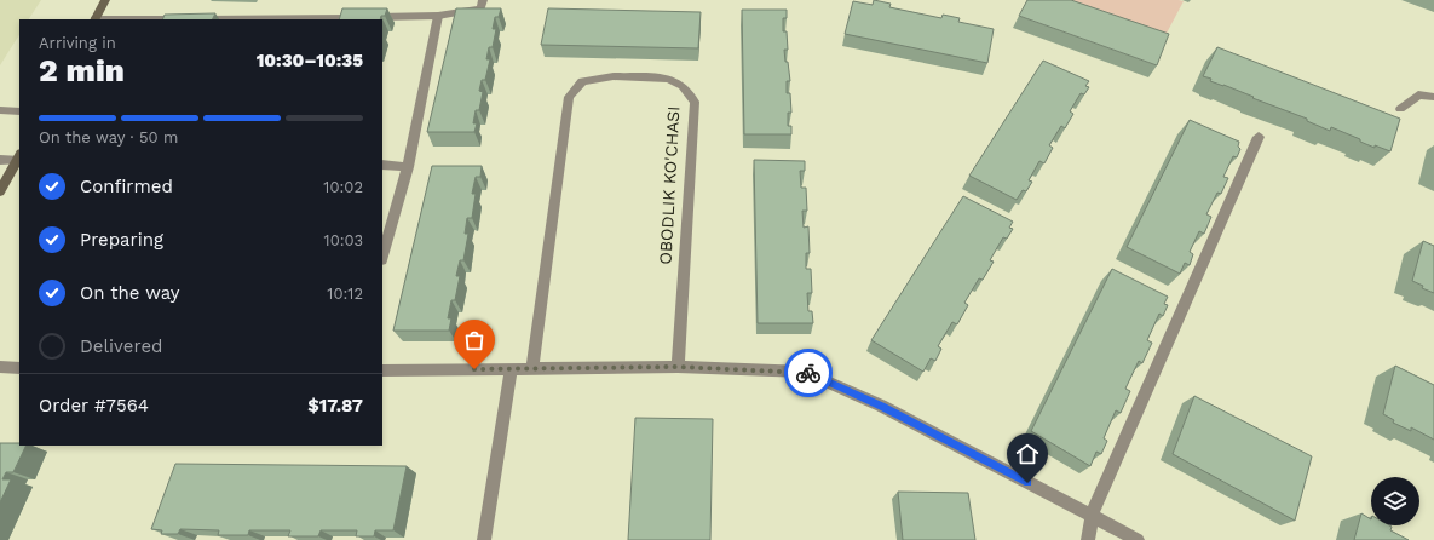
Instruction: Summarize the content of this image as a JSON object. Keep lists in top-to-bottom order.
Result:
{
  "streets": {
    "street": ["OBODLIK KO'CHASI"]
  },
  "page": {
    "heading": ["2 min", "Arriving in", "10:30–10:35"],
    "panel": ["Order #7564", "$17.87"],
    "bar": "On the way · 50 m",
    "list": [
      ["Confirmed", "10:02"],
      ["Preparing", "10:03"],
      ["On the way", "10:12"],
      "Delivered"
    ]
  }
}
